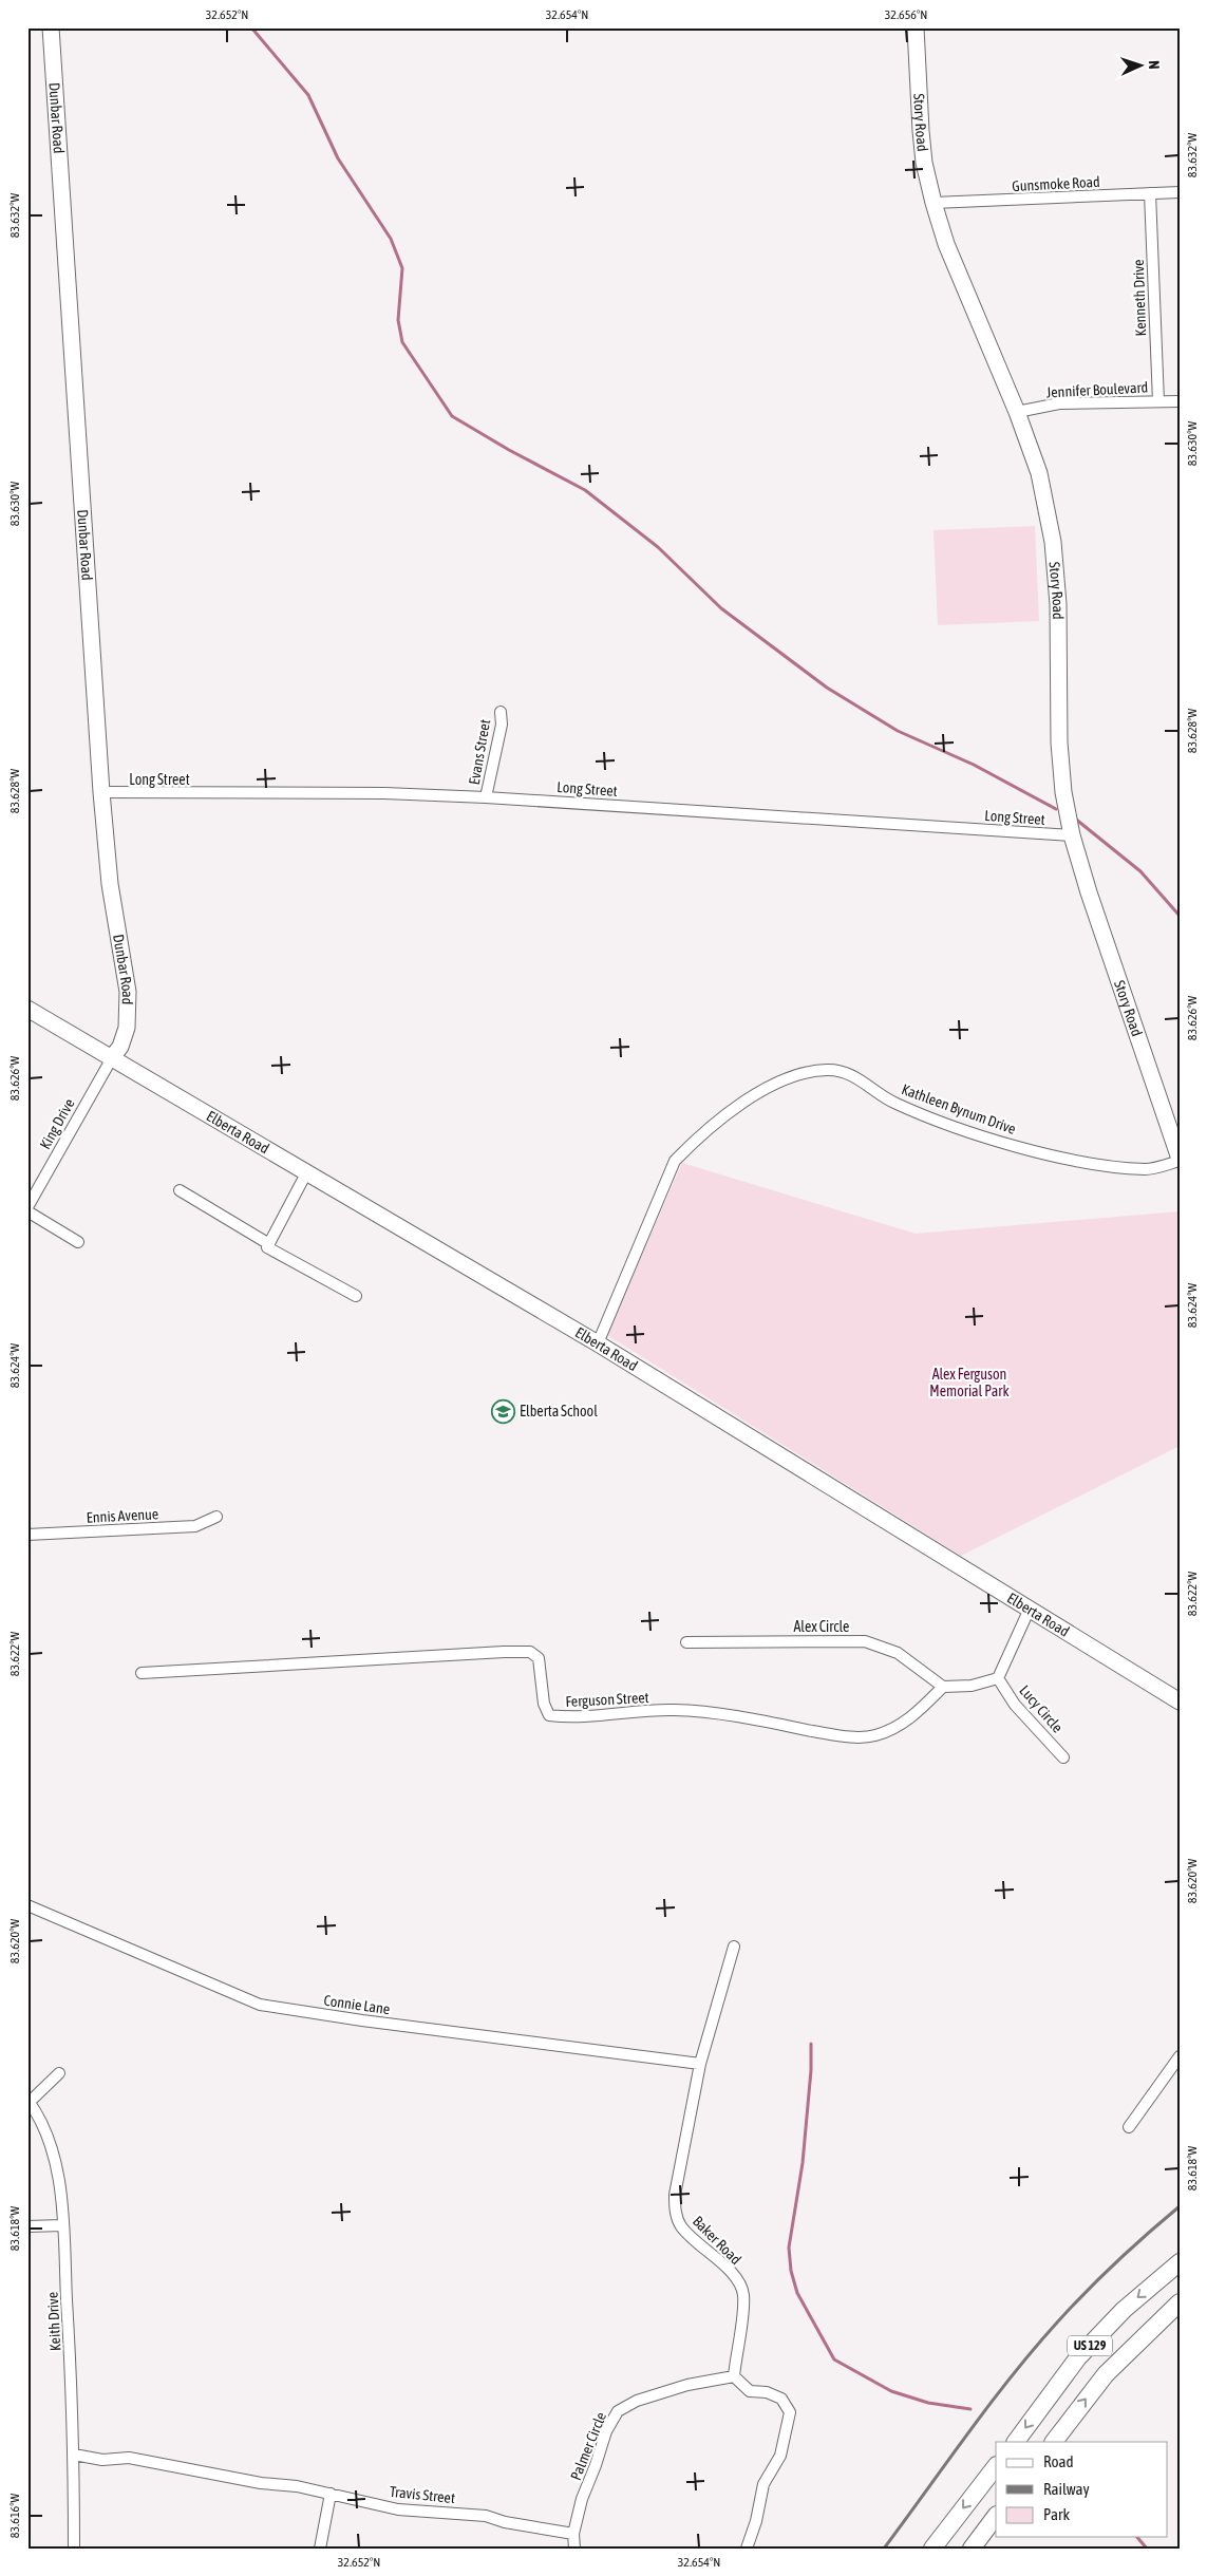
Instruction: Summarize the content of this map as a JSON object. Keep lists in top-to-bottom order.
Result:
{
  "streets": {
    "main road": ["US 129"],
    "street": [
      "Dunbar Road",
      "Story Road",
      "Gunsmoke Road",
      "Kenneth Drive",
      "Jennifer Boulevard",
      "Evans Street",
      "Long Street",
      "Kathleen Bynum Drive",
      "King Drive",
      "Elberta Road",
      "Ennis Avenue",
      "Alex Circle",
      "Ferguson Street",
      "Lucy Circle",
      "Connie Lane",
      "Baker Road",
      "Keith Drive",
      "Palmer Circle",
      "Travis Street"
    ]
  },
  "crossings": [
    ["Dunbar Road", "Long Street"],
    ["Dunbar Road", "King Drive"],
    ["Dunbar Road", "Elberta Road"],
    ["Story Road", "Gunsmoke Road"],
    ["Story Road", "Jennifer Boulevard"],
    ["Story Road", "Long Street"],
    ["Story Road", "Kathleen Bynum Drive"],
    ["Gunsmoke Road", "Kenneth Drive"],
    ["Kenneth Drive", "Jennifer Boulevard"],
    ["Evans Street", "Long Street"],
    ["Kathleen Bynum Drive", "Elberta Road"],
    ["King Drive", "Elberta Road"],
    ["Alex Circle", "Ferguson Street"],
    ["Connie Lane", "Baker Road"],
    ["Baker Road", "Palmer Circle"],
    ["Keith Drive", "Travis Street"],
    ["Palmer Circle", "Travis Street"]
  ],
  "parks": ["Alex Ferguson Memorial Park"],
  "places": {
    "school or university": ["Elberta School"]
  },
  "legend": ["Road", "Railway", "Park"],
  "north": "right",
  "coordinates": [
    "32.652°N",
    "32.654°N",
    "32.656°N",
    "83.632°W",
    "83.630°W",
    "83.628°W",
    "83.626°W",
    "83.624°W",
    "83.622°W",
    "83.620°W",
    "83.618°W",
    "83.616°W"
  ]
}
